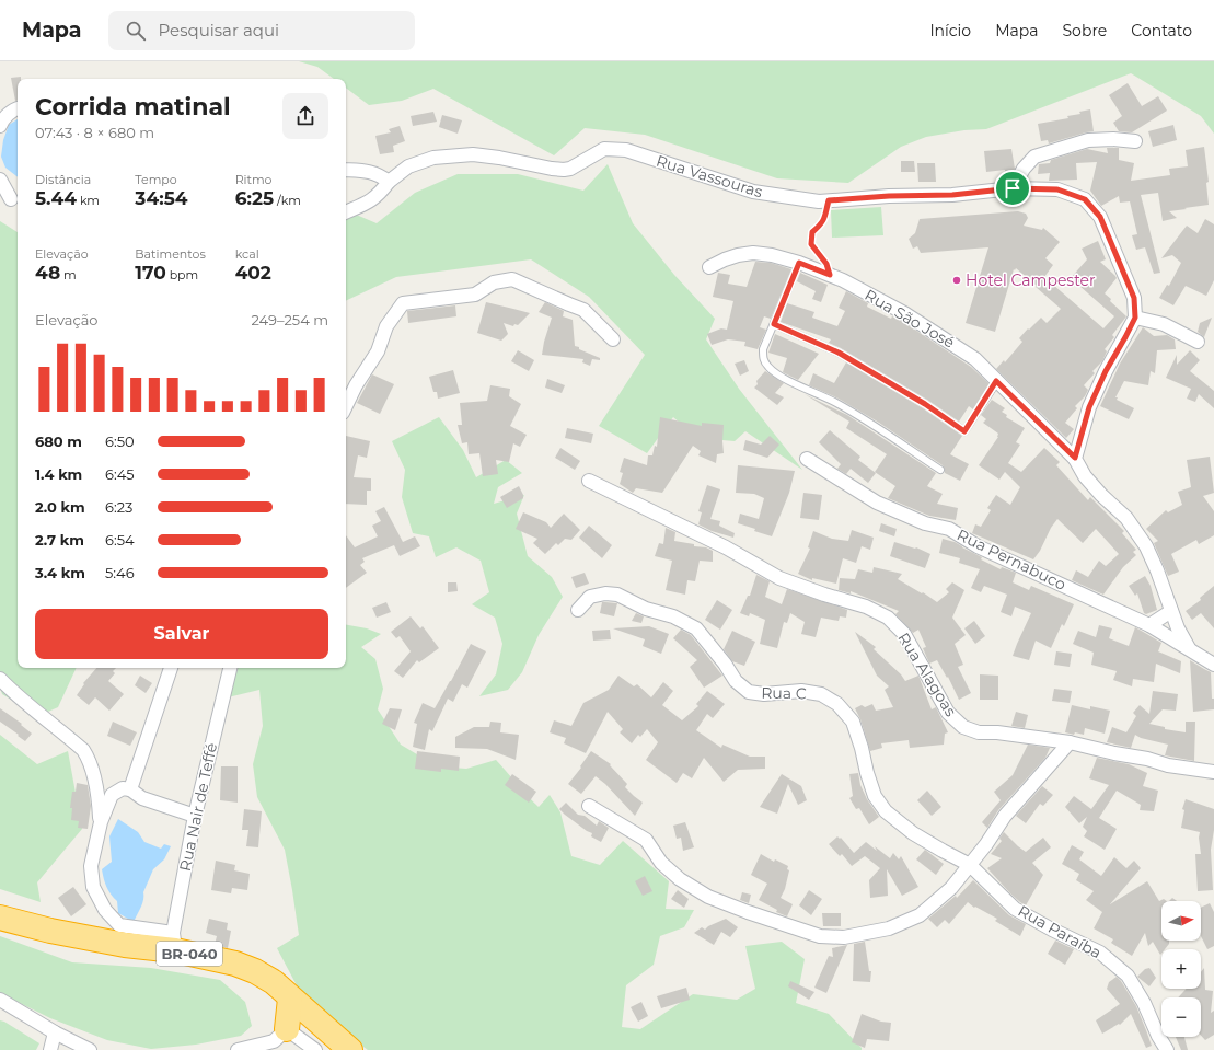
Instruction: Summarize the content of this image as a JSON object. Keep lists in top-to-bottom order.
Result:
{
  "streets": {
    "highway": ["BR-040"],
    "street": [
      "Rua Vassouras",
      "Rua São José",
      "Rua Pernabuco",
      "Rua Alagoas",
      "Rua C",
      "Rua Nair de Teffé",
      "Rua Paraíba"
    ]
  },
  "crossings": [
    ["Rua C", "Rua Paraíba"],
    ["Rua Nair de Teffé", "BR-040"]
  ],
  "places": ["Hotel Campester"],
  "north": "right",
  "page": {
    "header": "Mapa",
    "search": "Pesquisar aqui",
    "nav": [
      "Início",
      "Mapa",
      "Sobre",
      "Contato"
    ],
    "heading": ["Corrida matinal", "07:43 · 8 × 680 m"],
    "stats": [
      ["Distância", "5.44 km"],
      ["Tempo", "34:54"],
      ["Ritmo", "6:25 /km"],
      ["Elevação", "48 m"],
      ["Batimentos", "170 bpm"],
      ["kcal", "402"]
    ],
    "chart": ["Elevação", "249–254 m"],
    "list": [
      {
        "name": "680 m",
        "note": "6:50"
      },
      {
        "name": "1.4 km",
        "note": "6:45"
      },
      {
        "name": "2.0 km",
        "note": "6:23"
      },
      {
        "name": "2.7 km",
        "note": "6:54"
      },
      {
        "name": "3.4 km",
        "note": "5:46"
      }
    ],
    "buttons": "Salvar",
    "map_buttons": ["+", "−"]
  }
}
